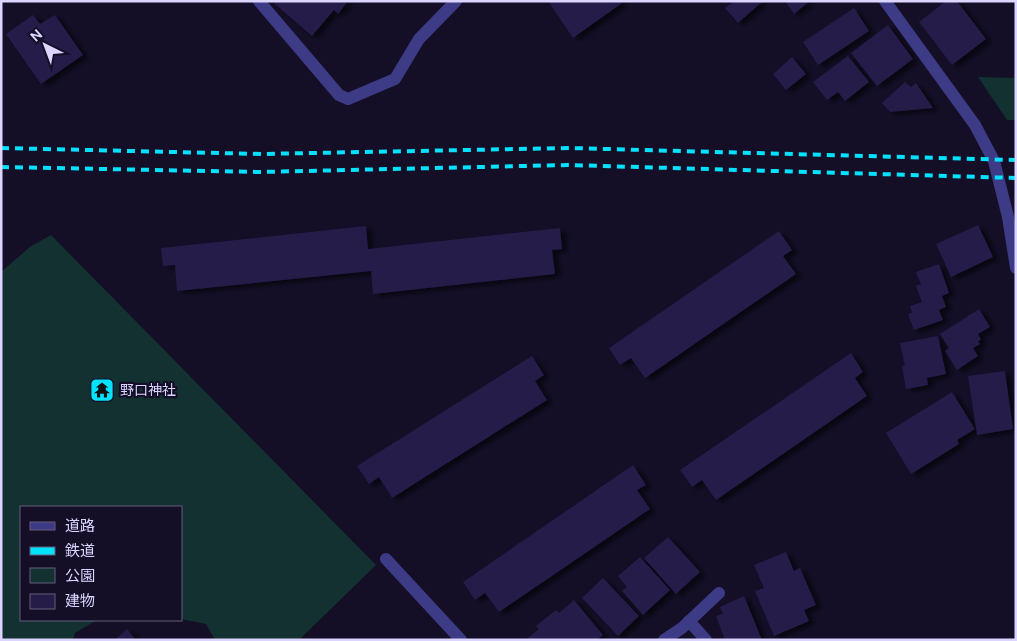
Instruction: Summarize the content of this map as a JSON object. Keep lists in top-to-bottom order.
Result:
{
  "places": {
    "temple": ["野口神社"]
  },
  "legend": [
    "道路",
    "鉄道",
    "公園",
    "建物"
  ],
  "north": "top left"
}
